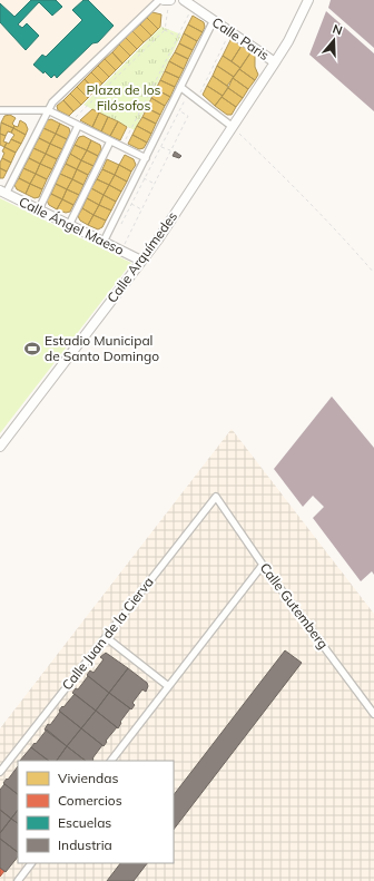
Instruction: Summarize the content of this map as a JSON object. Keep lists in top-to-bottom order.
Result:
{
  "streets": {
    "street": [
      "Calle Paris",
      "Calle Ángel Maeso",
      "Calle Arquímedes",
      "Calle Gutemberg",
      "Calle Juan de la Cierva"
    ]
  },
  "crossings": [
    ["Calle Paris", "Calle Arquímedes"],
    ["Calle Ángel Maeso", "Calle Arquímedes"],
    ["Calle Gutemberg", "Calle Juan de la Cierva"]
  ],
  "parks": ["Plaza de los Filósofos"],
  "places": {
    "sports": ["Estadio Municipal de Santo Domingo"]
  },
  "legend": [
    "Viviendas",
    "Comercios",
    "Escuelas",
    "Industria"
  ],
  "north": "top"
}
